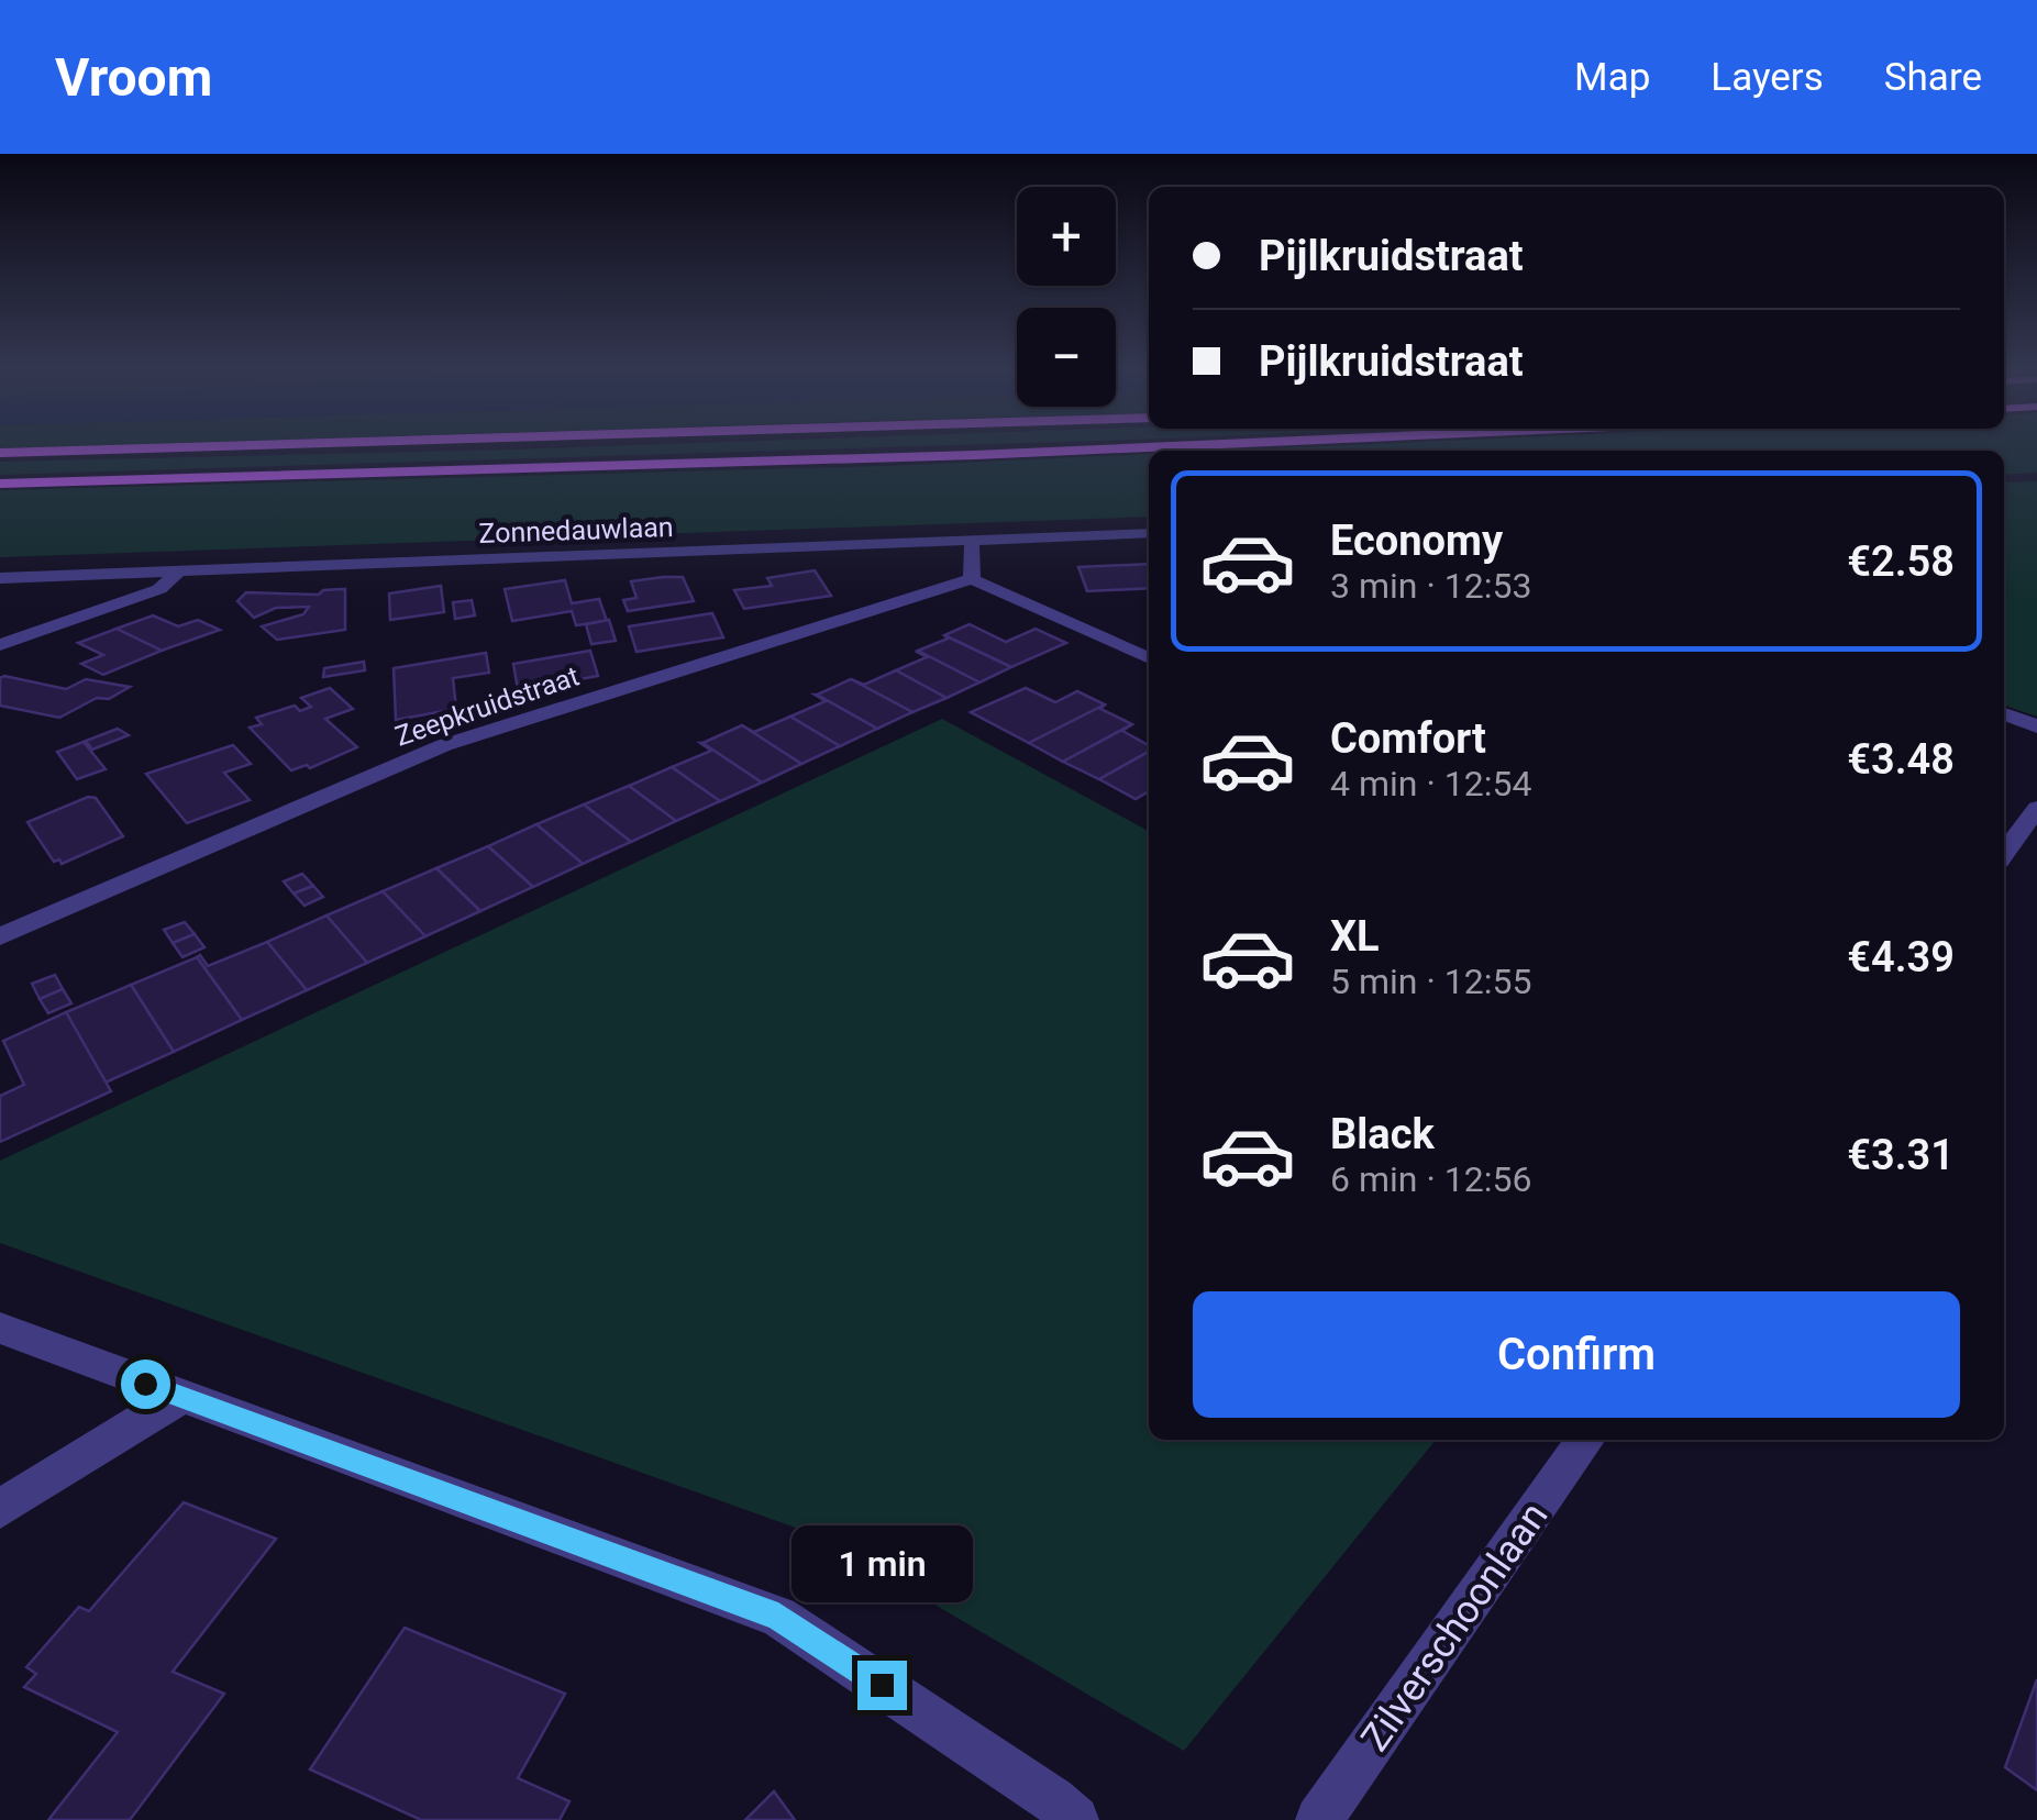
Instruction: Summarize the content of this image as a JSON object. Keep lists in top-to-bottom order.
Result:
{
  "streets": {
    "street": ["Zonnedauwlaan", "Zeepkruidstraat", "Zilverschoonlaan"]
  },
  "page": {
    "header": "Vroom",
    "nav": ["Map", "Layers", "Share"],
    "map_buttons": ["+", "−"],
    "banner": ["Pijlkruidstraat", "Pijlkruidstraat"],
    "list": [
      {
        "name": "Economy",
        "note": "3 min · 12:53",
        "value": "€2.58"
      },
      {
        "name": "Comfort",
        "note": "4 min · 12:54",
        "value": "€3.48"
      },
      {
        "name": "XL",
        "note": "5 min · 12:55",
        "value": "€4.39"
      },
      {
        "name": "Black",
        "note": "6 min · 12:56",
        "value": "€3.31"
      }
    ],
    "buttons": "Confirm",
    "bubble": "1 min"
  }
}
